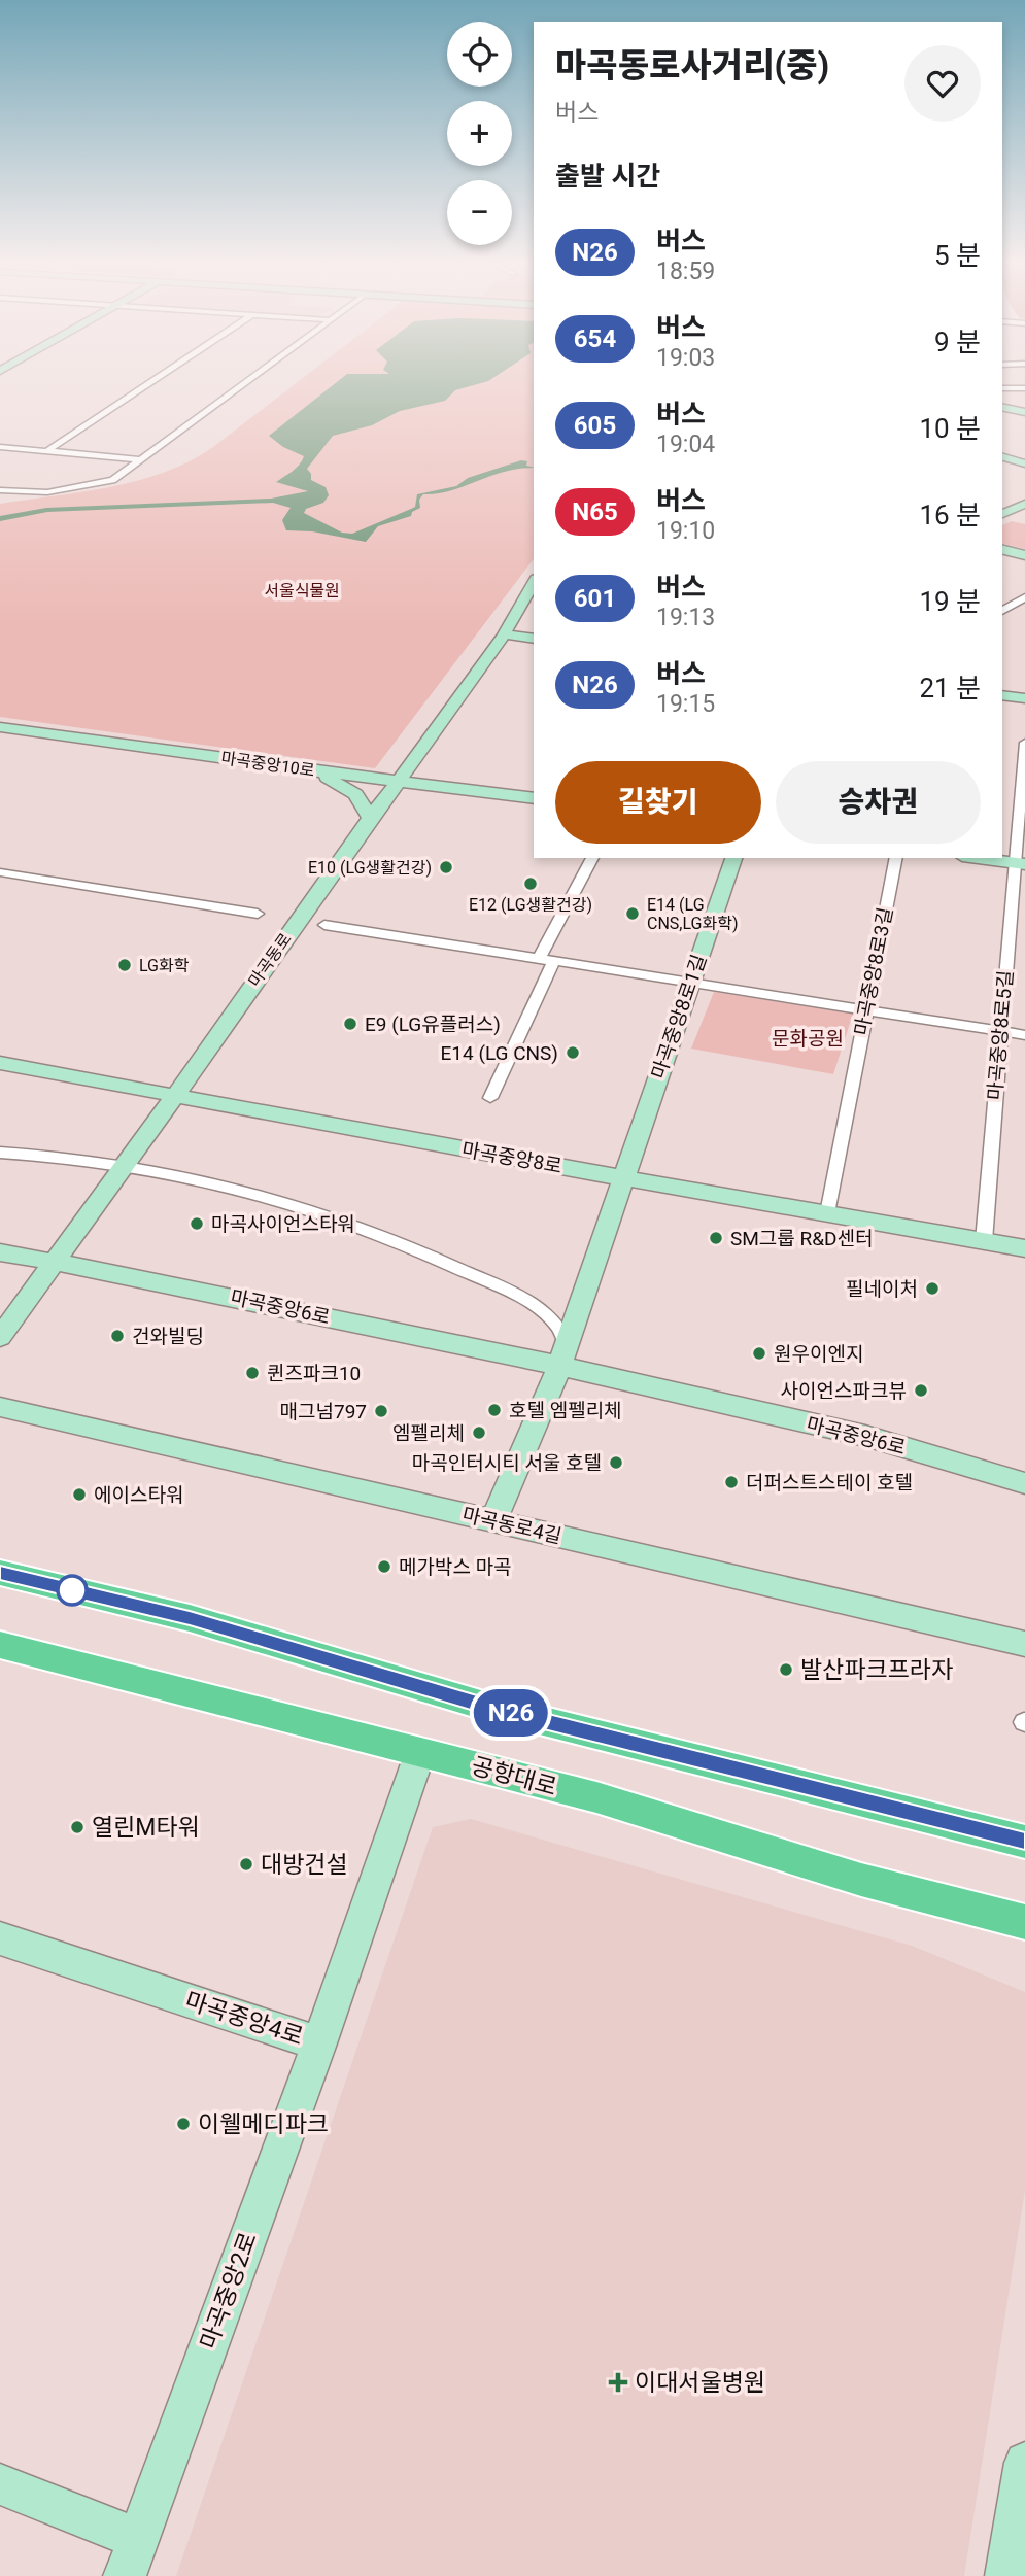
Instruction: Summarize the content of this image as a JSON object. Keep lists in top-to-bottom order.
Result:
{
  "streets": {
    "main road": ["공항대로"],
    "street": [
      "마곡중앙10로",
      "마곡동로",
      "마곡중앙8로3길",
      "마곡중앙8로1길",
      "마곡중앙8로5길",
      "마곡중앙8로",
      "마곡중앙6로",
      "마곡동로4길",
      "마곡중앙4로",
      "마곡중앙2로"
    ]
  },
  "crossings": [
    ["마곡중앙10로", "마곡동로"],
    ["마곡동로", "마곡중앙8로"],
    ["마곡동로", "마곡중앙6로"],
    ["마곡중앙8로3길", "마곡중앙8로"],
    ["마곡중앙8로1길", "마곡중앙8로"],
    ["마곡중앙8로5길", "마곡중앙8로"],
    ["공항대로", "마곡중앙4로"],
    ["마곡중앙4로", "마곡중앙2로"]
  ],
  "parks": ["서울식물원", "문화공원"],
  "places": {
    "other": [
      "E10 (LG생활건강)",
      "E12 (LG생활건강)",
      "E14 (LG CNS,LG화학)",
      "LG화학",
      "E9 (LG유플러스)",
      "E14 (LG CNS)",
      "마곡사이언스타워",
      "SM그룹 R&D센터",
      "필네이처",
      "건와빌딩",
      "원우이엔지",
      "퀸즈파크10",
      "사이언스파크뷰",
      "호텔 엠펠리체",
      "매그넘797",
      "엠펠리체",
      "마곡인터시티 서울 호텔",
      "더퍼스트스테이 호텔",
      "에이스타워",
      "메가박스 마곡",
      "발산파크프라자",
      "열린M타워",
      "대방건설",
      "이웰메디파크"
    ],
    "health": ["이대서울병원"]
  },
  "lines": ["bus line N26"],
  "page": {
    "on_map": "N26",
    "map_buttons": ["+", "−"],
    "heading": [
      ["마곡동로사거리(중)", "버스"],
      "출발 시간"
    ],
    "list": [
      {
        "mark": "N26",
        "name": "버스",
        "note": "18:59",
        "value": "5 분"
      },
      {
        "mark": "654",
        "name": "버스",
        "note": "19:03",
        "value": "9 분"
      },
      {
        "mark": "605",
        "name": "버스",
        "note": "19:04",
        "value": "10 분"
      },
      {
        "mark": "N65",
        "name": "버스",
        "note": "19:10",
        "value": "16 분"
      },
      {
        "mark": "601",
        "name": "버스",
        "note": "19:13",
        "value": "19 분"
      },
      {
        "mark": "N26",
        "name": "버스",
        "note": "19:15",
        "value": "21 분"
      }
    ],
    "buttons": ["길찾기", "승차권"]
  }
}
